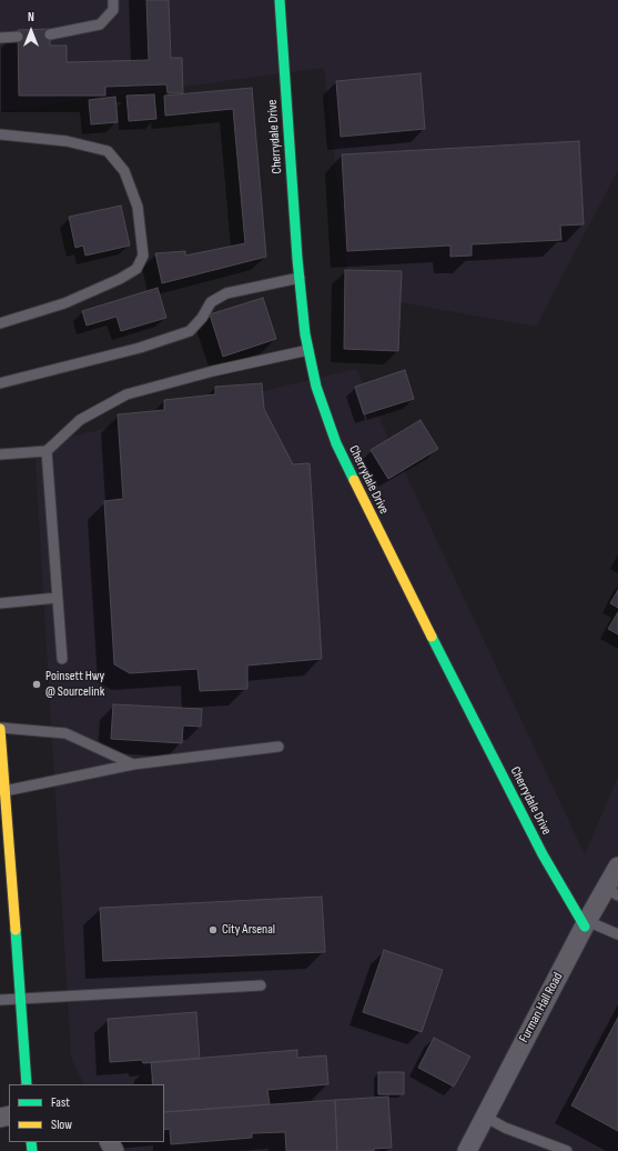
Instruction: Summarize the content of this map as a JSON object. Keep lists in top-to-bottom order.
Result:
{
  "streets": {
    "main road": ["Cherrydale Drive"],
    "street": ["Furman Hall Road"]
  },
  "crossings": [
    ["Cherrydale Drive", "Furman Hall Road"]
  ],
  "places": ["Poinsett Hwy @ Sourcelink", "City Arsenal"],
  "legend": ["Fast", "Slow"],
  "north": "top"
}
